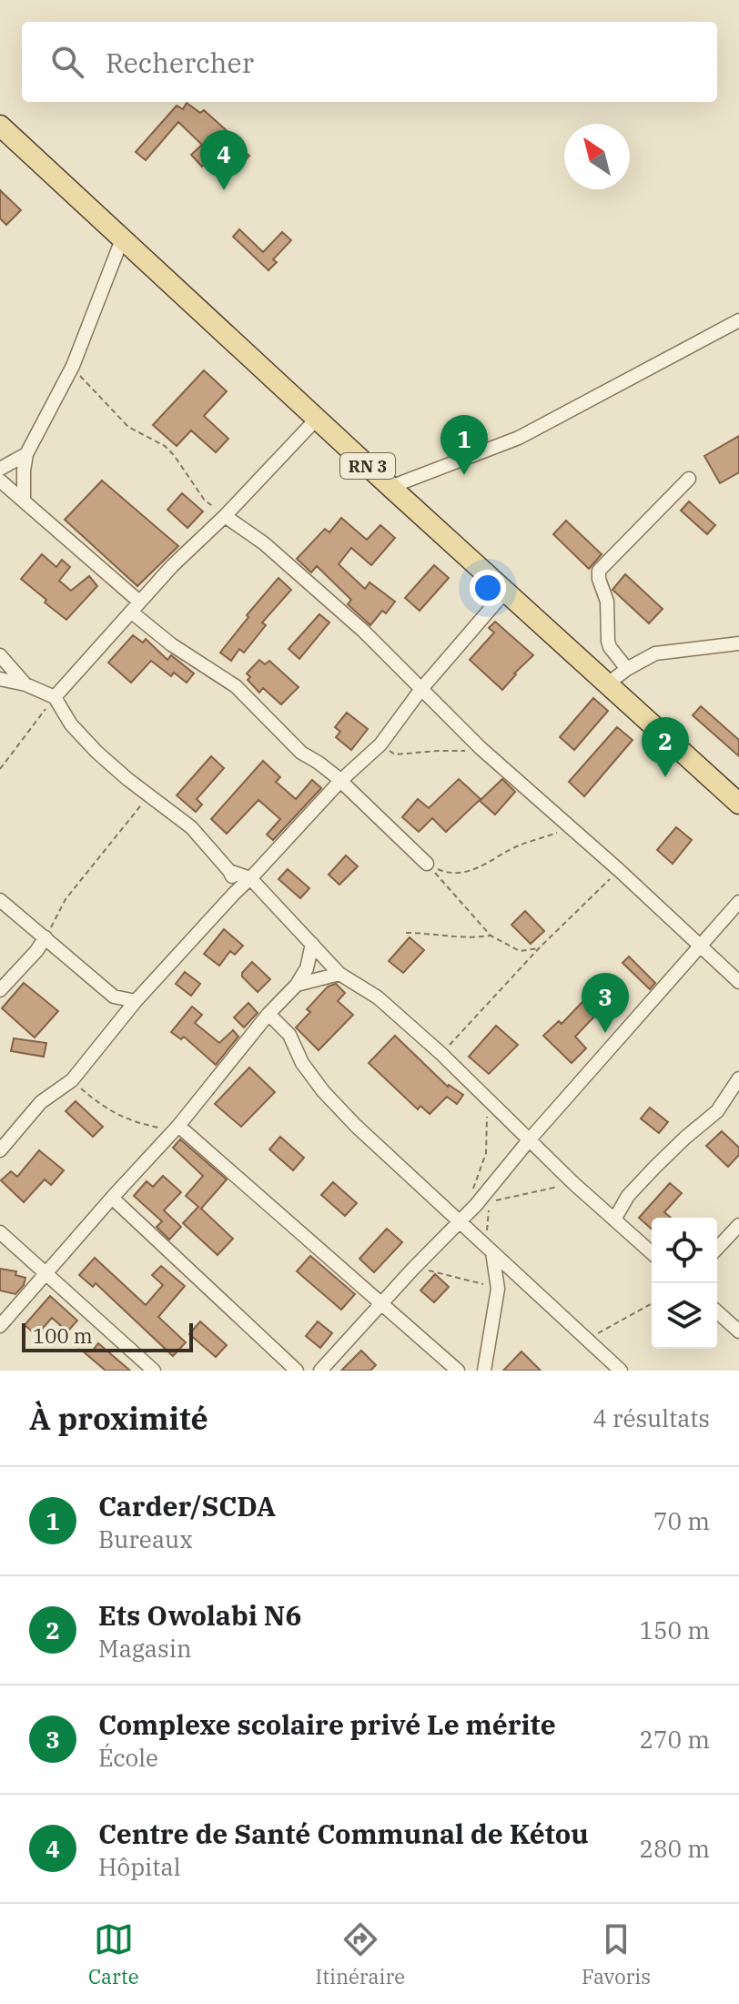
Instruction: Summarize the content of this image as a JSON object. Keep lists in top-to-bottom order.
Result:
{
  "streets": {
    "main road": ["RN 3"]
  },
  "scale_bar": "100 m",
  "north": "top left",
  "page": {
    "search": "Rechercher",
    "pins": [
      "4",
      "1",
      "2",
      "3"
    ],
    "scale": "100 m",
    "heading": ["À proximité", "4 résultats"],
    "list": [
      {
        "mark": "1",
        "name": "Carder/SCDA",
        "note": "Bureaux",
        "value": "70 m"
      },
      {
        "mark": "2",
        "name": "Ets Owolabi N6",
        "note": "Magasin",
        "value": "150 m"
      },
      {
        "mark": "3",
        "name": "Complexe scolaire privé Le mérite",
        "note": "École",
        "value": "270 m"
      },
      {
        "mark": "4",
        "name": "Centre de Santé Communal de Kétou",
        "note": "Hôpital",
        "value": "280 m"
      }
    ],
    "nav": ["Carte", "Itinéraire", "Favoris"]
  }
}
